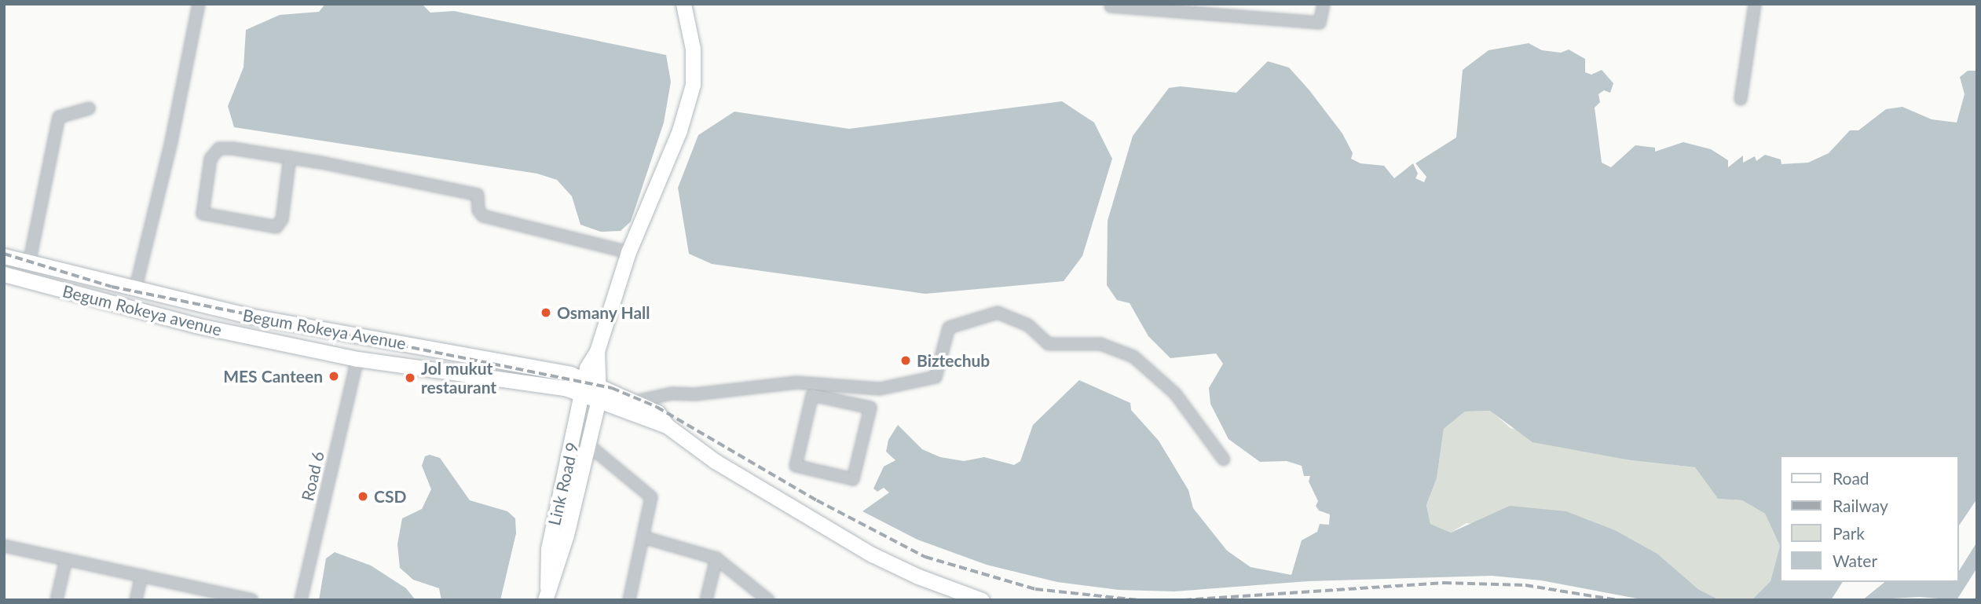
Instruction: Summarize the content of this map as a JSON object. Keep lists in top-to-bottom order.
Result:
{
  "streets": {
    "main road": ["Begum Rokeya avenue", "Begum Rokeya Avenue", "Link Road 9"],
    "street": ["Road 6"]
  },
  "crossings": [
    ["Begum Rokeya avenue", "Begum Rokeya Avenue"],
    ["Begum Rokeya avenue", "Road 6"],
    ["Begum Rokeya avenue", "Link Road 9"],
    ["Begum Rokeya Avenue", "Link Road 9"]
  ],
  "places": [
    "Osmany Hall",
    "Biztechub",
    "MES Canteen",
    "Jol mukut restaurant",
    "CSD"
  ],
  "legend": [
    "Road",
    "Railway",
    "Park",
    "Water"
  ]
}
